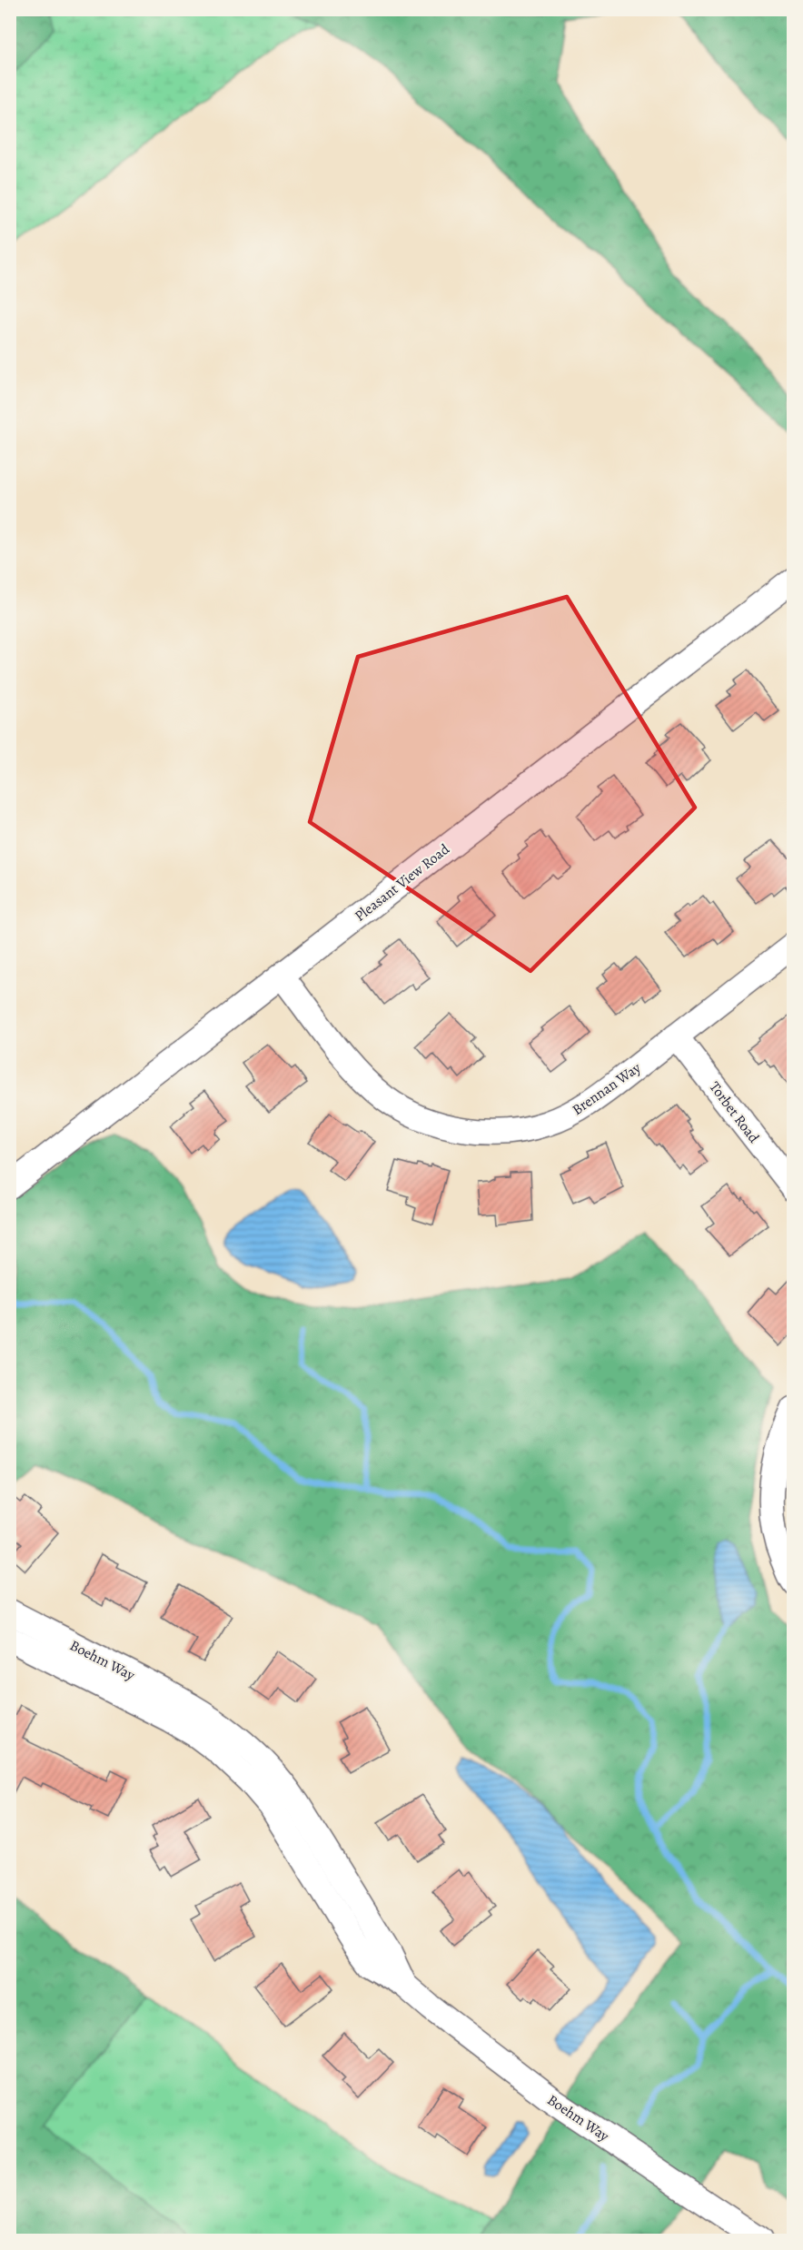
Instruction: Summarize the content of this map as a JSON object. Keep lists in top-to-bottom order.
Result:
{
  "streets": {
    "street": [
      "Pleasant View Road",
      "Brennan Way",
      "Torbet Road",
      "Boehm Way"
    ]
  },
  "crossings": [
    ["Pleasant View Road", "Brennan Way"],
    ["Brennan Way", "Torbet Road"]
  ]
}
